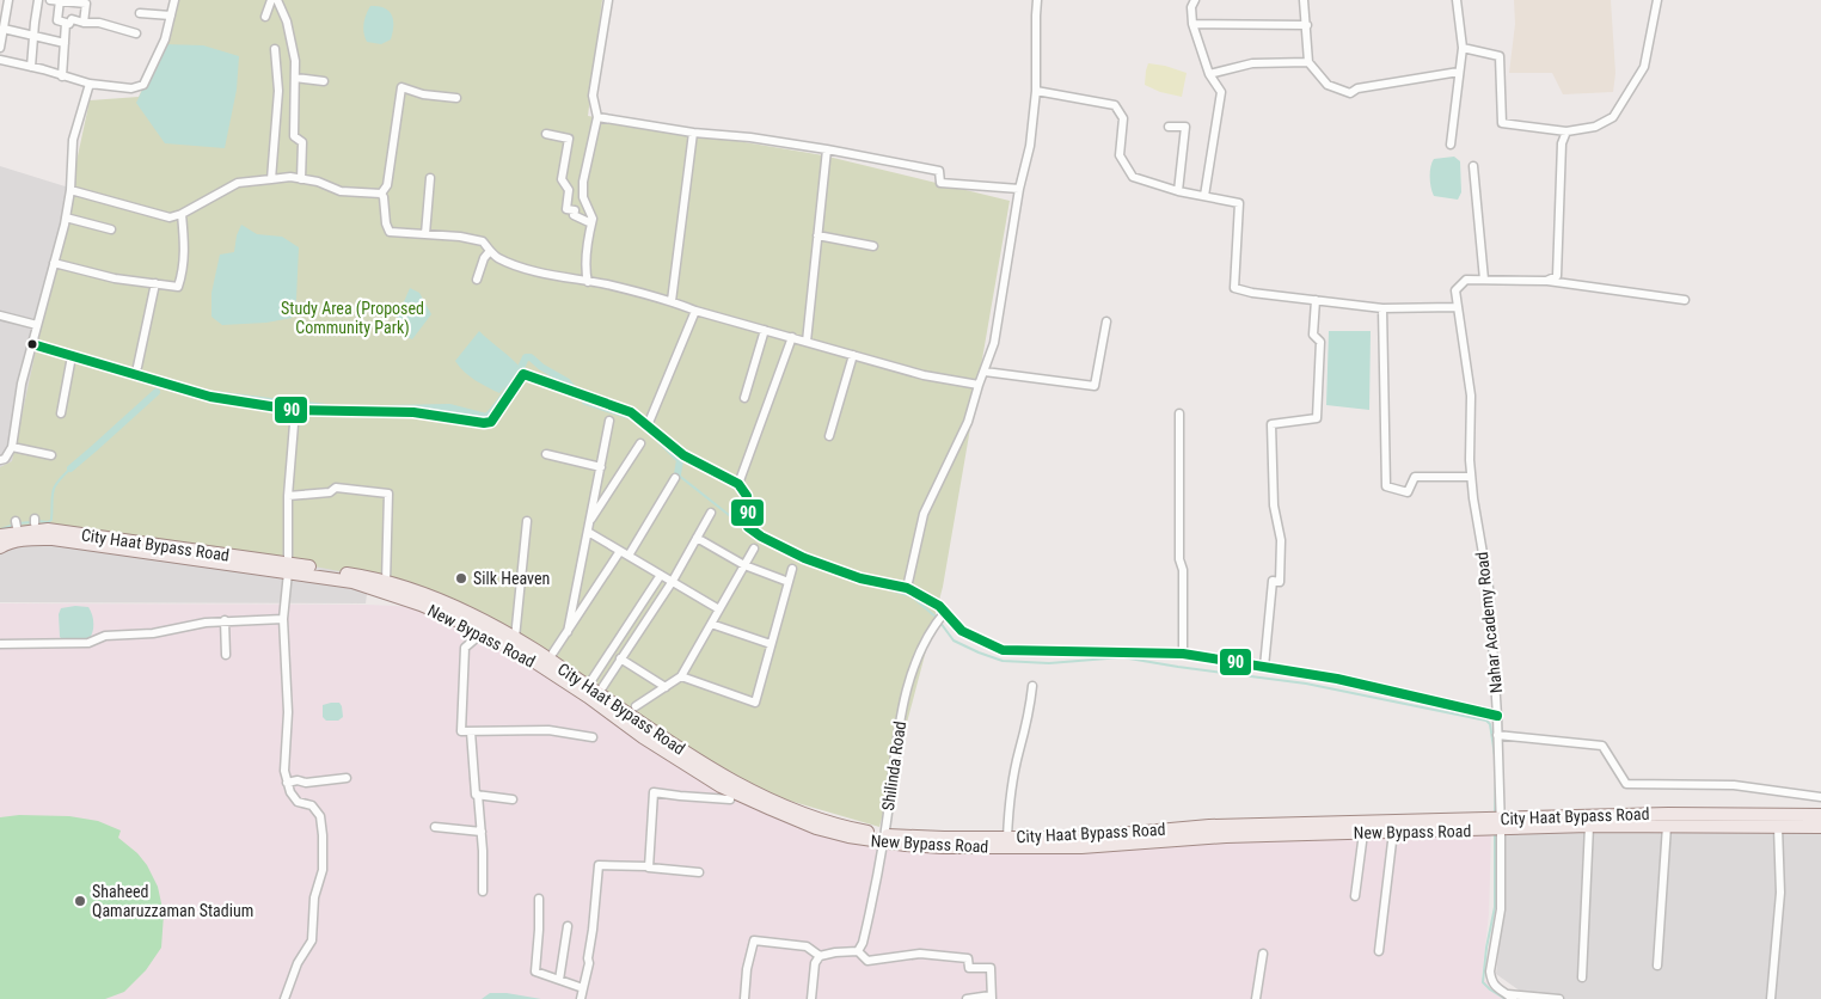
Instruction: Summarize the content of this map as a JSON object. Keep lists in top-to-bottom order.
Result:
{
  "streets": {
    "main road": ["City Haat Bypass Road", "New Bypass Road"],
    "street": ["Nahar Academy Road", "Shilinda Road"]
  },
  "crossings": [
    ["City Haat Bypass Road", "Nahar Academy Road"],
    ["City Haat Bypass Road", "New Bypass Road"],
    ["City Haat Bypass Road", "Shilinda Road"],
    ["Nahar Academy Road", "New Bypass Road"],
    ["New Bypass Road", "Shilinda Road"]
  ],
  "parks": ["Study Area (Proposed Community Park)"],
  "places": ["Silk Heaven", "Shaheed Qamaruzzaman Stadium"],
  "lines": ["transit line 90"]
}
